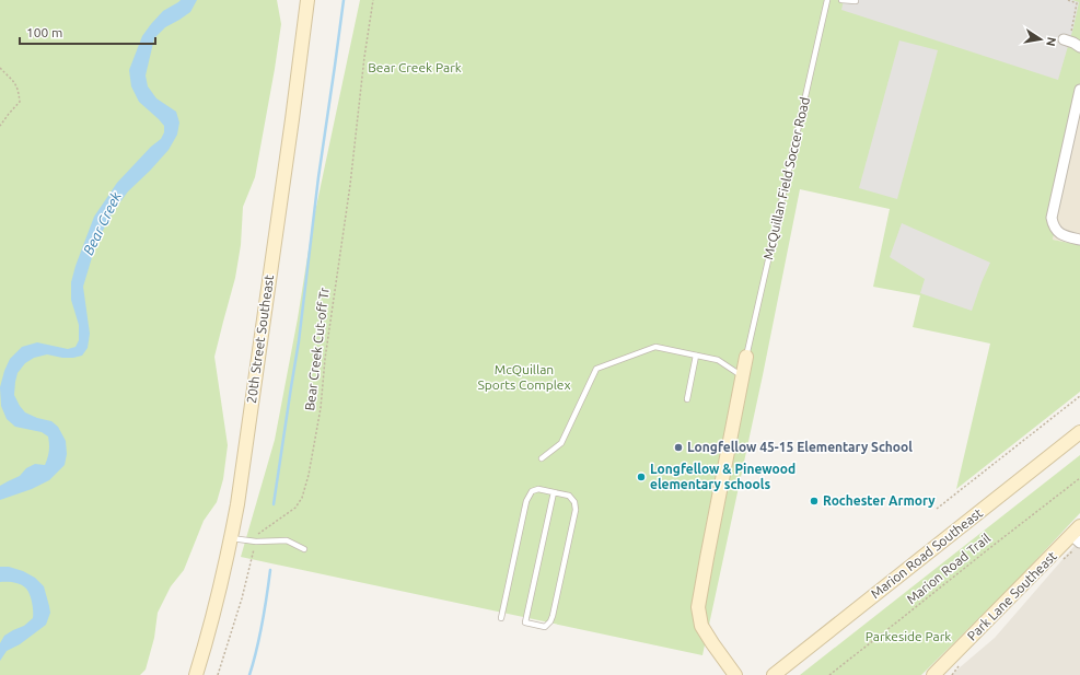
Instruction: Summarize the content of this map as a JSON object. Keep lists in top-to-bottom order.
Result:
{
  "streets": {
    "street": ["20th Street Southeast", "Marion Road Southeast", "Park Lane Southeast"],
    "lane": ["McQuillan Field Soccer Road"],
    "path": ["Bear Creek Cut-off Tr", "Marion Road Trail"]
  },
  "water": ["Bear Creek"],
  "parks": ["Bear Creek Park", "McQuillan Sports Complex", "Parkeside Park"],
  "places": ["Longfellow 45-15 Elementary School", "Longfellow & Pinewood elementary schools", "Rochester Armory"],
  "scale_bar": "100 m",
  "north": "right"
}
